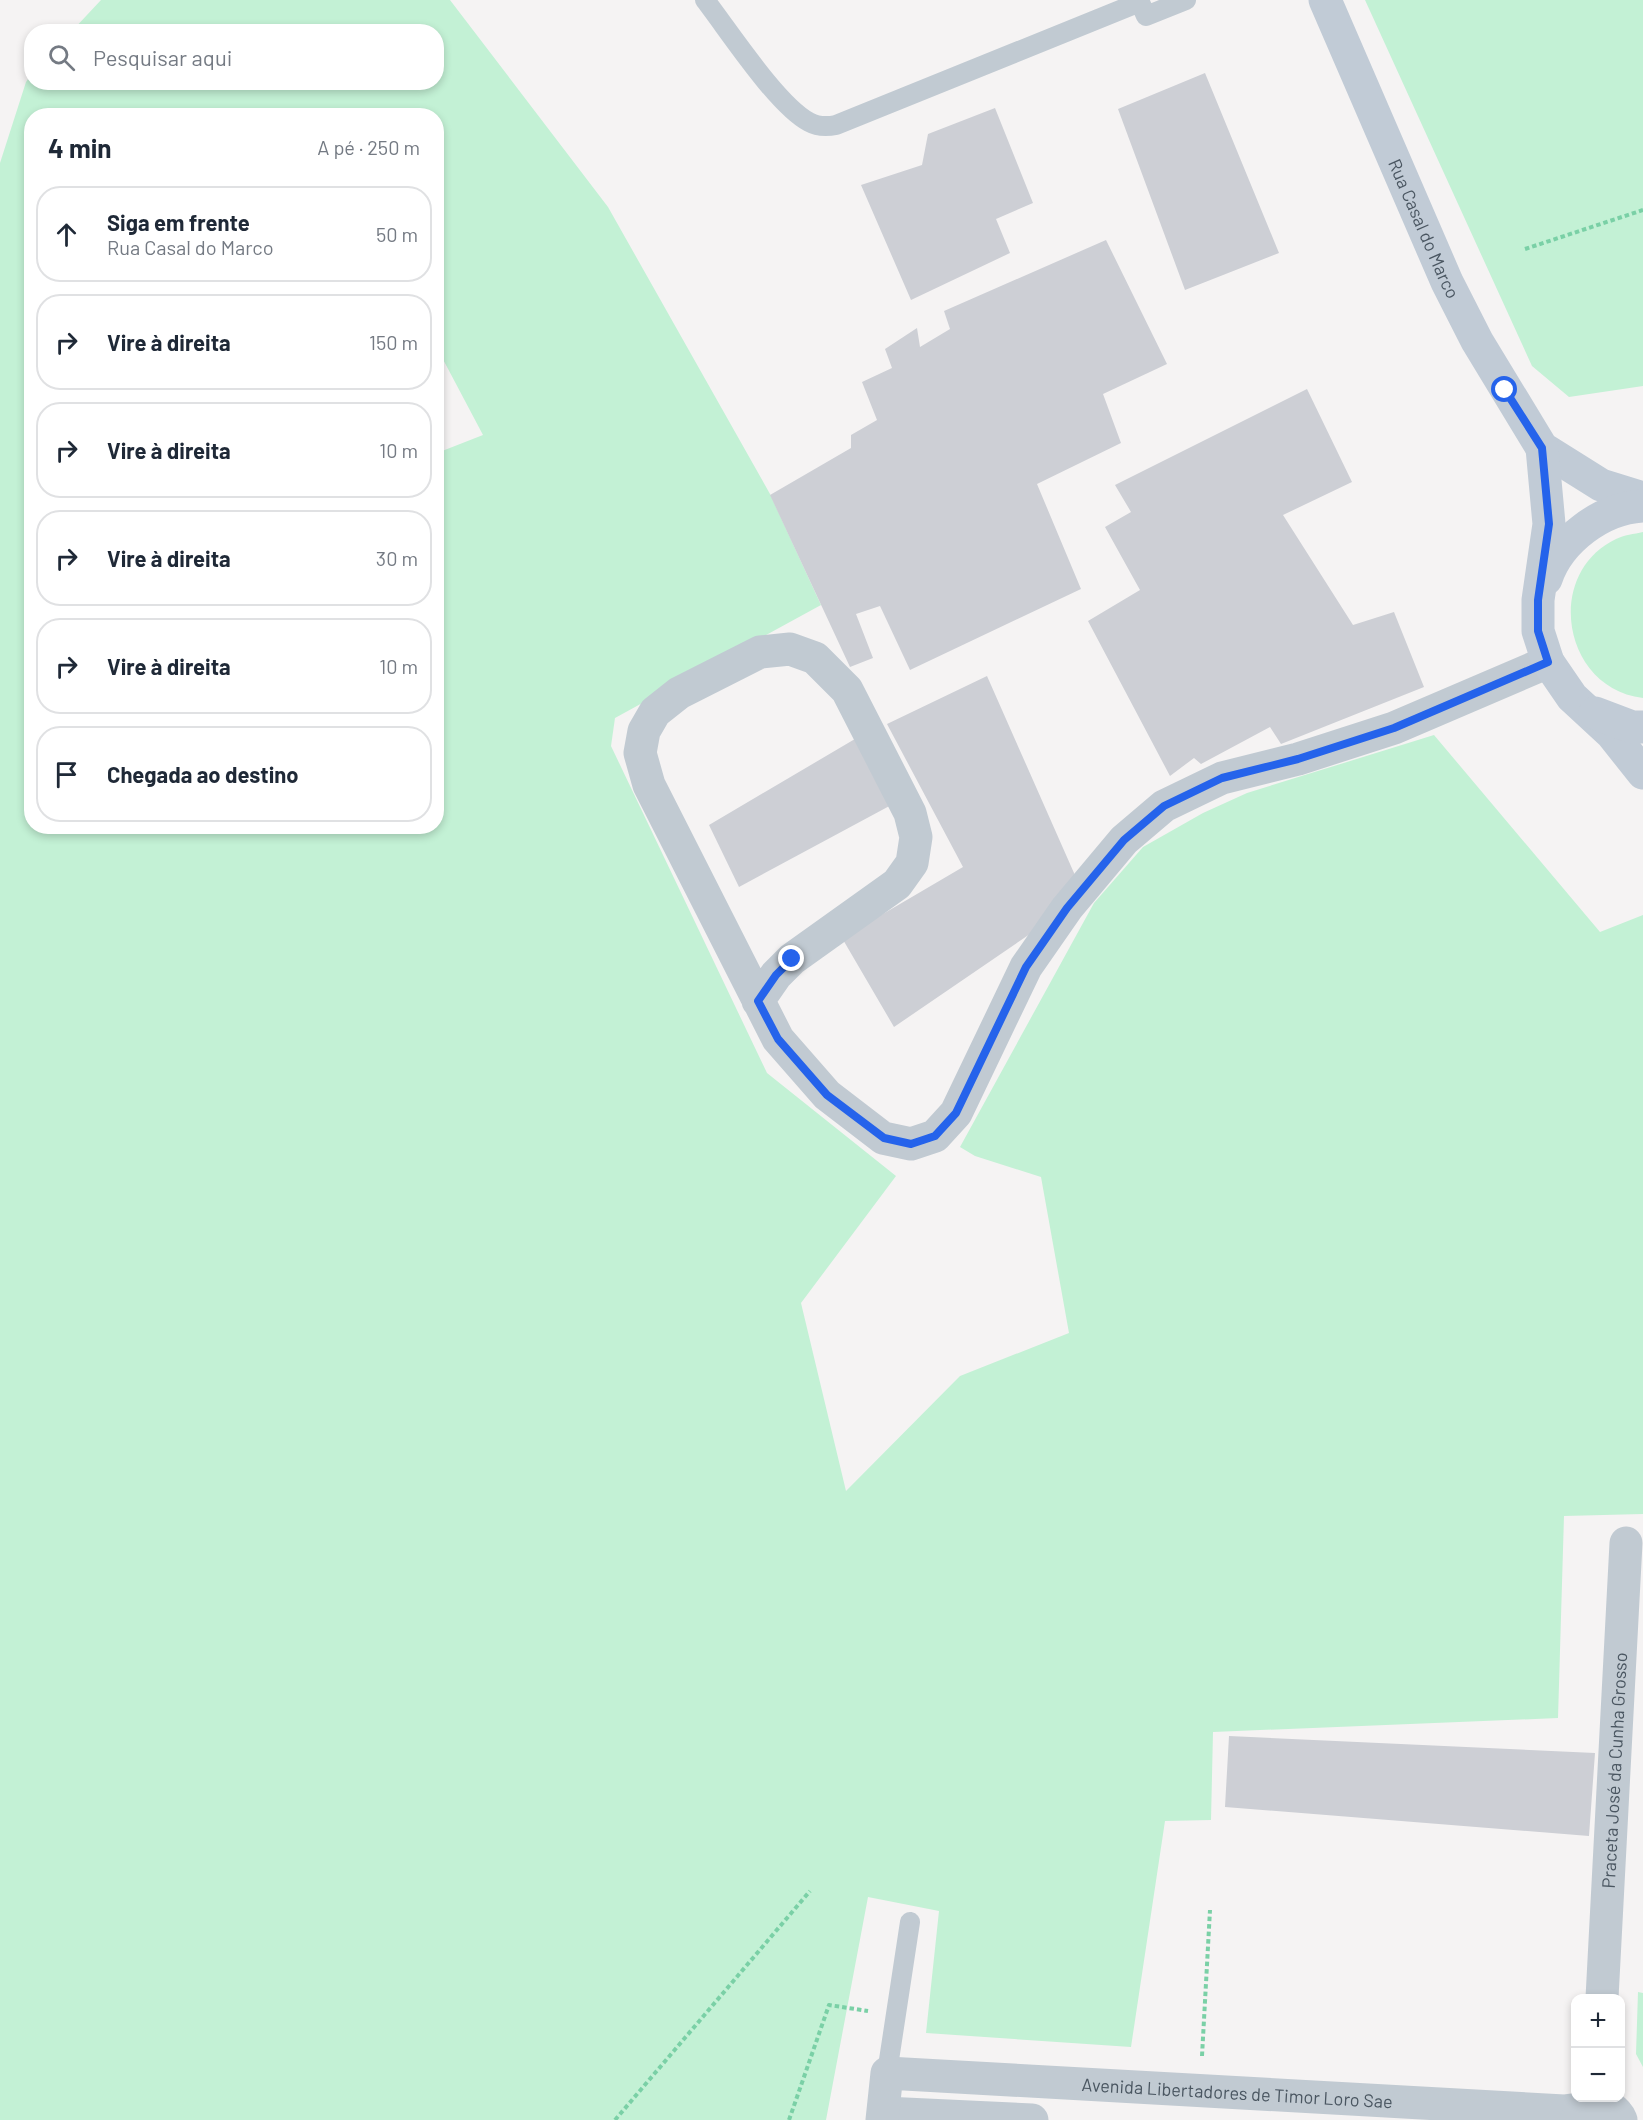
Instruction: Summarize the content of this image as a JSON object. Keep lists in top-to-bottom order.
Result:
{
  "streets": {
    "main road": ["Rua Casal do Marco"],
    "street": ["Praceta José da Cunha Grosso", "Avenida Libertadores de Timor Loro Sae"]
  },
  "page": {
    "search": "Pesquisar aqui",
    "heading": ["4 min", "A pé · 250 m"],
    "list": [
      ["Siga em frente", "Rua Casal do Marco", "50 m"],
      ["Vire à direita", "150 m"],
      ["Vire à direita", "10 m"],
      ["Vire à direita", "30 m"],
      ["Vire à direita", "10 m"],
      "Chegada ao destino"
    ],
    "map_buttons": ["+", "−"]
  }
}
